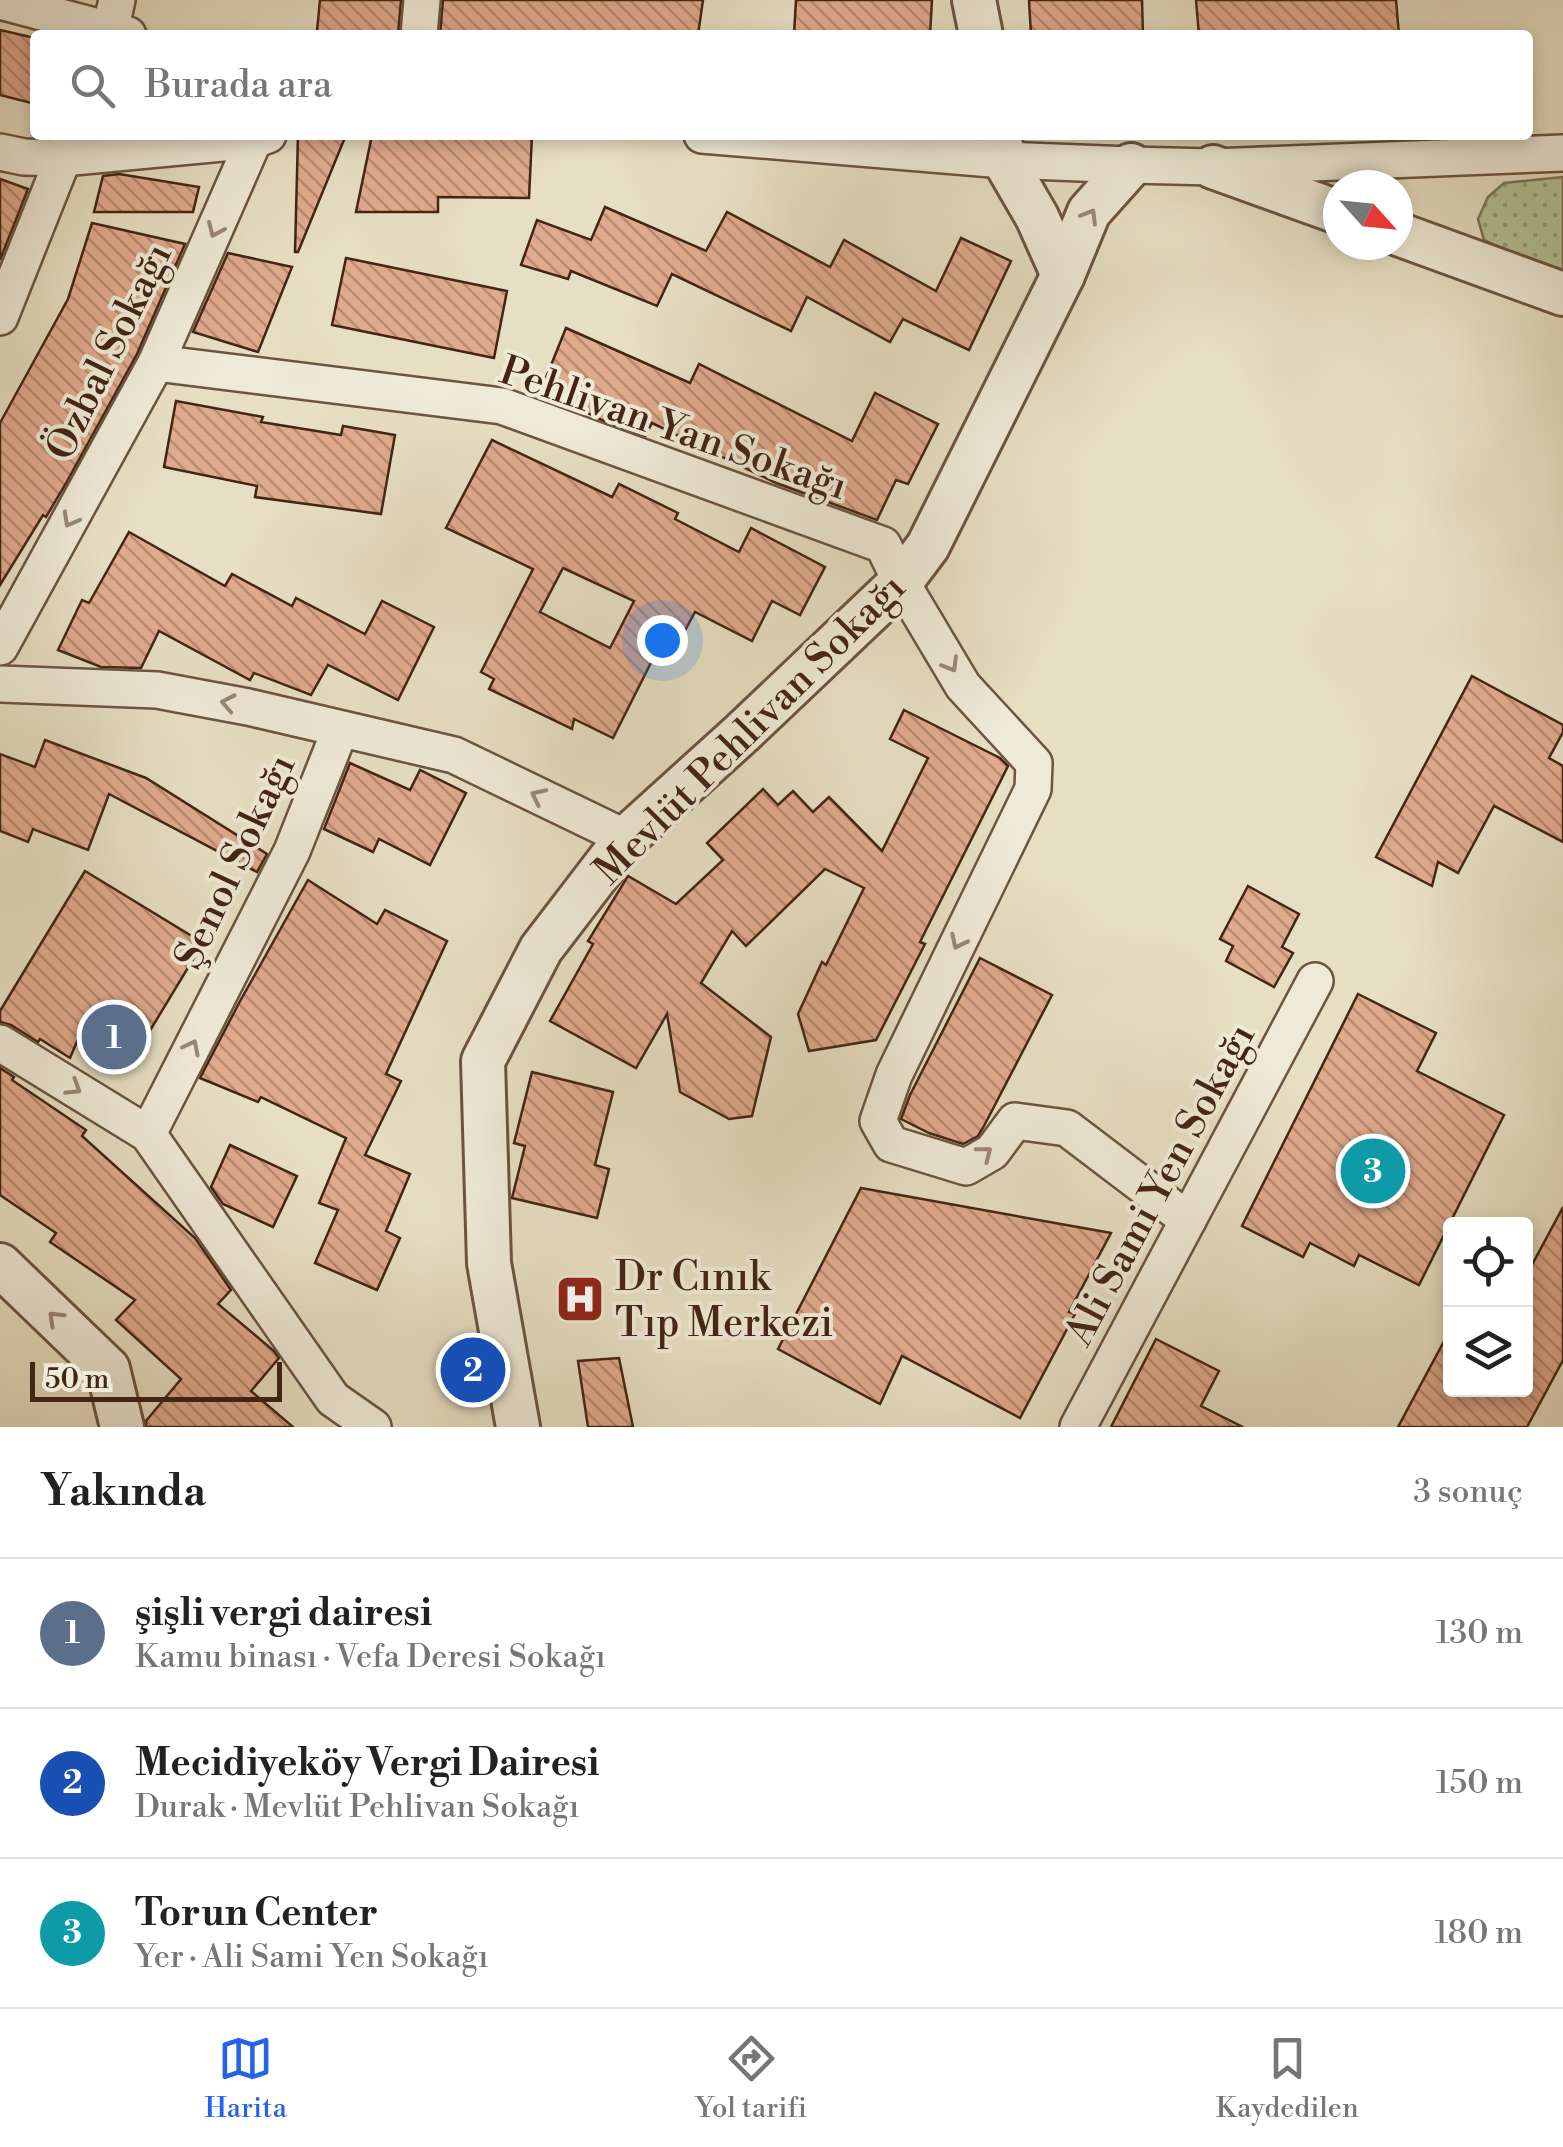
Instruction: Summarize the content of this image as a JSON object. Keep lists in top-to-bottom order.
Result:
{
  "streets": {
    "street": [
      "Özbal Sokağı",
      "Pehlivan Yan Sokağı",
      "Mevlüt Pehlivan Sokağı",
      "Şenol Sokağı",
      "Ali Sami Yen Sokağı"
    ]
  },
  "crossings": [
    ["Özbal Sokağı", "Pehlivan Yan Sokağı"],
    ["Pehlivan Yan Sokağı", "Mevlüt Pehlivan Sokağı"],
    ["Pehlivan Yan Sokağı", "Ali Sami Yen Sokağı"]
  ],
  "one_way": ["Şenol Sokağı"],
  "places": {
    "hospital": ["Dr Cınık Tıp Merkezi"]
  },
  "scale_bar": "50 m",
  "north": "bottom right",
  "page": {
    "search": "Burada ara",
    "pins": ["1", "3", "2"],
    "scale": "50 m",
    "heading": ["Yakında", "3 sonuç"],
    "list": [
      {
        "mark": "1",
        "name": "şişli vergi dairesi",
        "note": "Kamu binası · Vefa Deresi Sokağı",
        "value": "130 m"
      },
      {
        "mark": "2",
        "name": "Mecidiyeköy Vergi Dairesi",
        "note": "Durak · Mevlüt Pehlivan Sokağı",
        "value": "150 m"
      },
      {
        "mark": "3",
        "name": "Torun Center",
        "note": "Yer · Ali Sami Yen Sokağı",
        "value": "180 m"
      }
    ],
    "nav": ["Harita", "Yol tarifi", "Kaydedilen"]
  }
}
